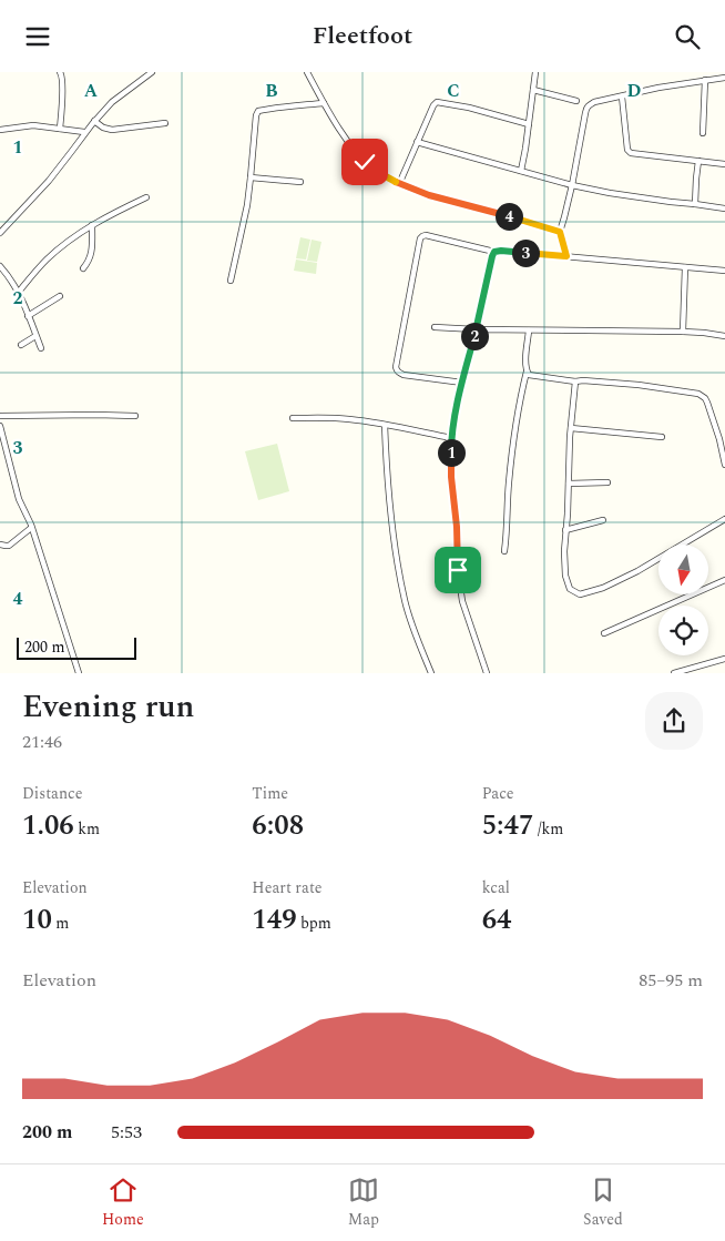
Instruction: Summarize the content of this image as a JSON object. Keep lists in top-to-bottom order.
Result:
{
  "scale_bar": "200 m",
  "north": "bottom",
  "page": {
    "header": "Fleetfoot",
    "pins": [
      "4",
      "3",
      "2",
      "1"
    ],
    "scale": "200 m",
    "heading": ["Evening run", "21:46"],
    "stats": [
      ["Distance", "1.06 km"],
      ["Time", "6:08"],
      ["Pace", "5:47 /km"],
      ["Elevation", "10 m"],
      ["Heart rate", "149 bpm"],
      ["kcal", "64"]
    ],
    "chart": ["Elevation", "85–95 m"],
    "list": [
      {
        "name": "200 m",
        "note": "5:53"
      }
    ],
    "tabs": ["Home", "Map", "Saved"]
  },
  "grid": {
    "columns": [
      "A",
      "B",
      "C",
      "D"
    ],
    "rows": [
      "1",
      "2",
      "3",
      "4"
    ]
  }
}
